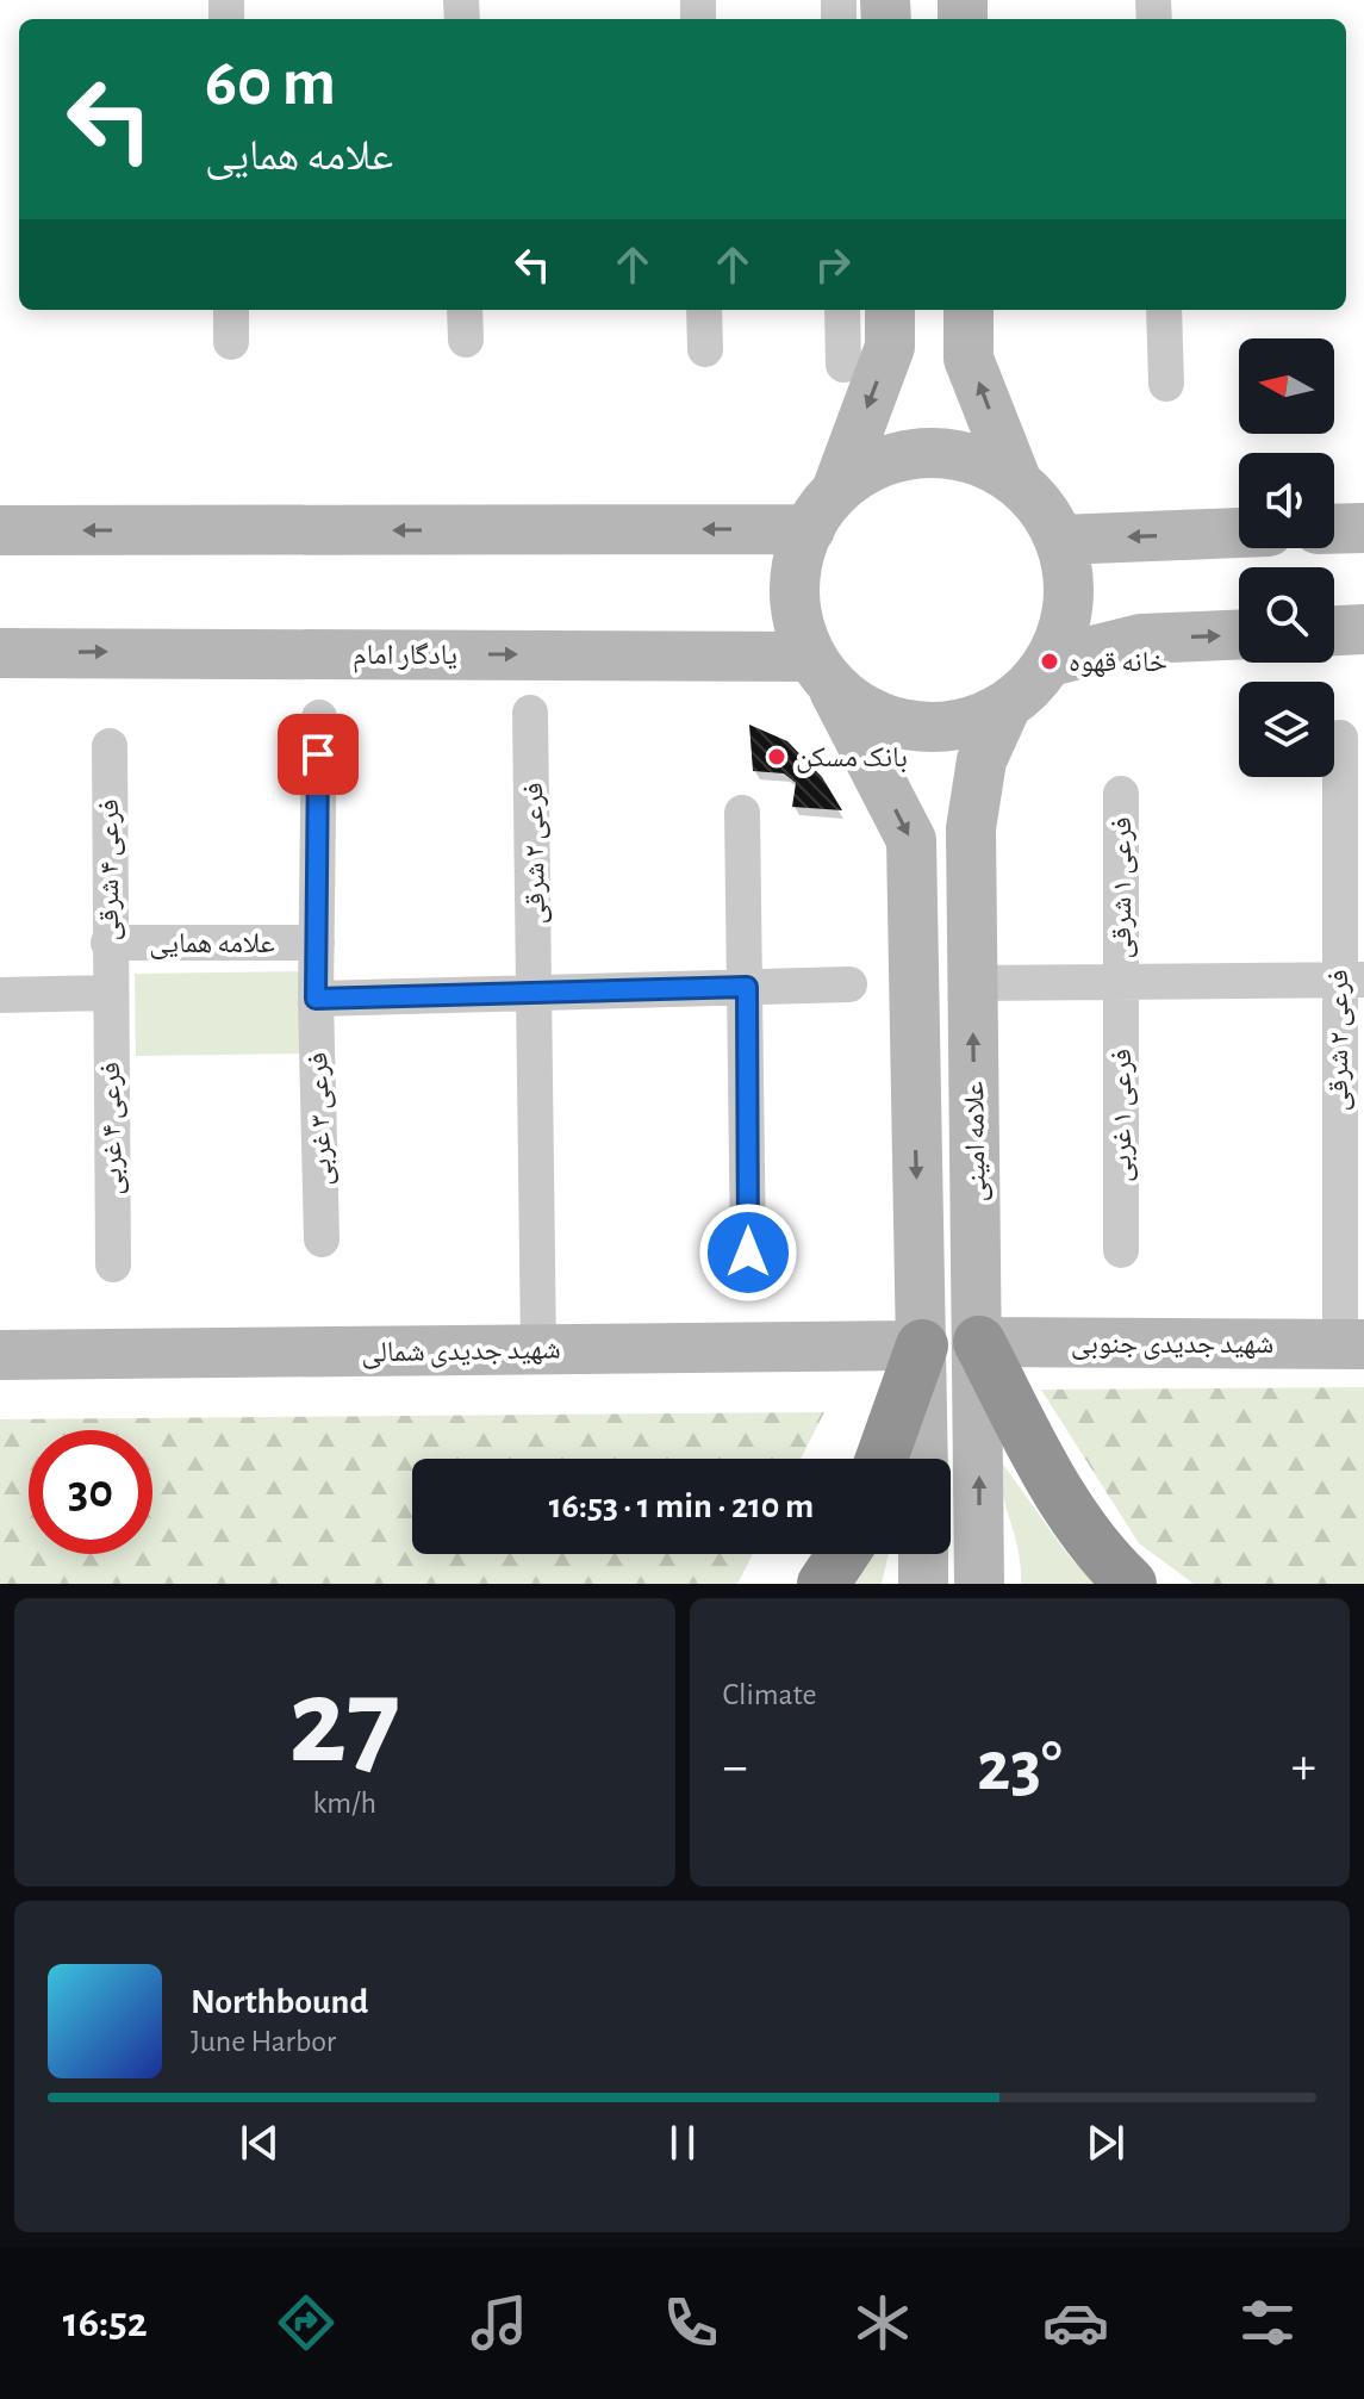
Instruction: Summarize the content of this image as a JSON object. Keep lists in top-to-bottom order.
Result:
{
  "streets": {
    "main road": [
      "یادگار امام",
      "علامه امینی",
      "شهید جدیدی جنوبی",
      "شهید جدیدی شمالی"
    ],
    "street": [
      "فرعی ۲ شرقی",
      "فرعی ۴ شرقی",
      "فرعی ۱ شرقی",
      "علامه همایی",
      "فرعی ۱ غربی",
      "فرعی ۳ غربی",
      "فرعی ۴ غربی"
    ]
  },
  "crossings": [
    ["یادگار امام", "علامه امینی"],
    ["فرعی ۲ شرقی", "شهید جدیدی جنوبی"],
    ["فرعی ۲ شرقی", "شهید جدیدی شمالی"],
    ["فرعی ۴ شرقی", "علامه همایی"],
    ["فرعی ۴ شرقی", "فرعی ۴ غربی"],
    ["فرعی ۱ شرقی", "فرعی ۱ غربی"],
    ["علامه همایی", "فرعی ۳ غربی"],
    ["علامه امینی", "شهید جدیدی جنوبی"],
    ["علامه امینی", "شهید جدیدی شمالی"]
  ],
  "places": ["خانه قهوه", "بانک مسکن"],
  "north": "left",
  "page": {
    "turn": ["60 m", "علامه همایی"],
    "limit": "30",
    "trip": "16:53 · 1 min · 210 m",
    "tile": [
      ["27", "km/h"],
      "Climate"
    ],
    "heat": ["−", "23°", "+"],
    "song": ["Northbound", "June Harbor"],
    "tabs": "16:52"
  }
}
